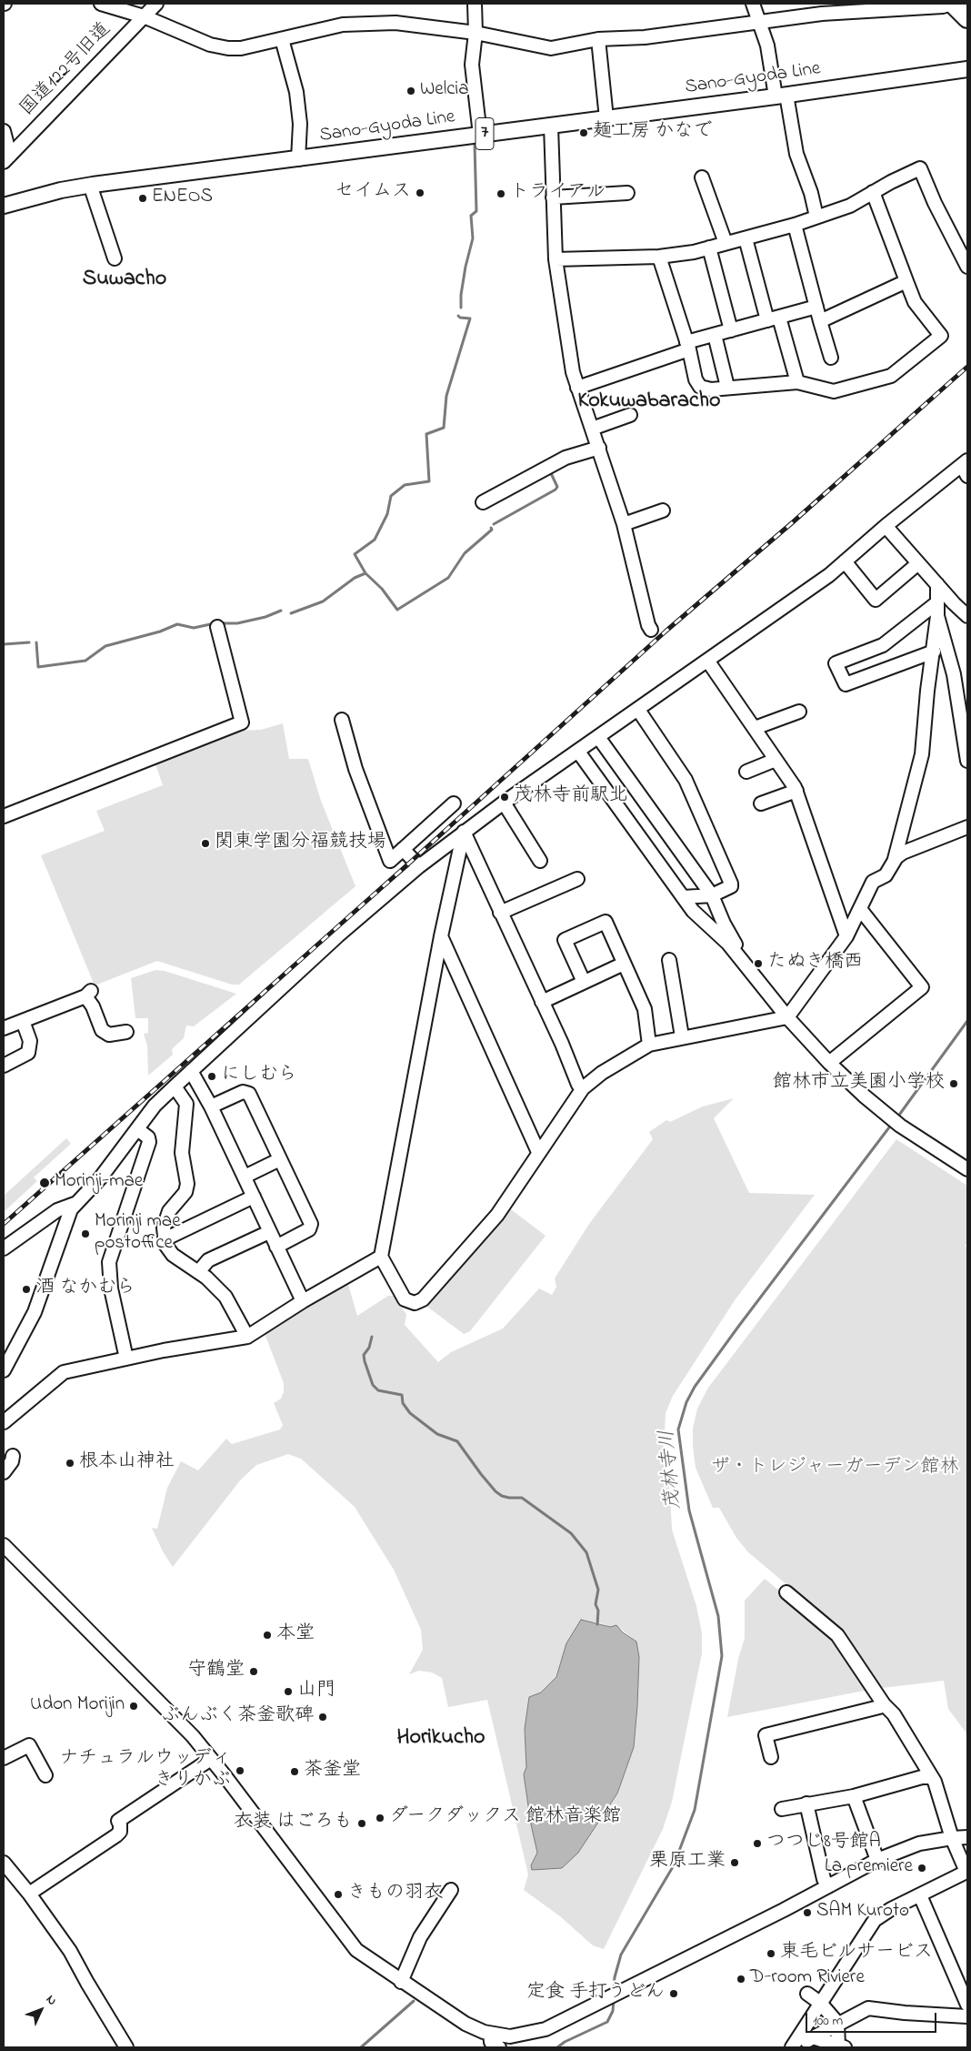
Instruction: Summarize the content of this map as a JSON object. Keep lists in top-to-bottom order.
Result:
{
  "streets": {
    "main road": ["Sano-Gyoda Line", "7"],
    "street": ["国道122号旧道"]
  },
  "districts": ["Suwacho", "Kokuwabaracho", "Horikucho"],
  "water": ["茂林寺川"],
  "parks": ["ザ・トレジャーガーデン館林"],
  "places": [
    "Welcia",
    "麺工房 かなで",
    "セイムス",
    "トライアル",
    "ENEOS",
    "茂林寺前駅北",
    "関東学園分福競技場",
    "たぬき橋西",
    "にしむら",
    "館林市立美園小学校",
    "Morinji-mae",
    "Morinji mae postoffice",
    "酒 なかむら",
    "根本山神社",
    "本堂",
    "守鶴堂",
    "山門",
    "Udon Morijin",
    "ぶんぶく茶釜歌碑",
    "ナチュラルウッディ きりかぶ",
    "茶釜堂",
    "ダークダックス 館林音楽館",
    "衣装 はごろも",
    "つつじ8号館A",
    "栗原工業",
    "La premiere",
    "きもの羽衣",
    "SAM Kuroto",
    "東毛ビルサービス",
    "D-room Riviere",
    "定食 手打うどん"
  ],
  "scale_bar": "100 m",
  "north": "top right"
}
